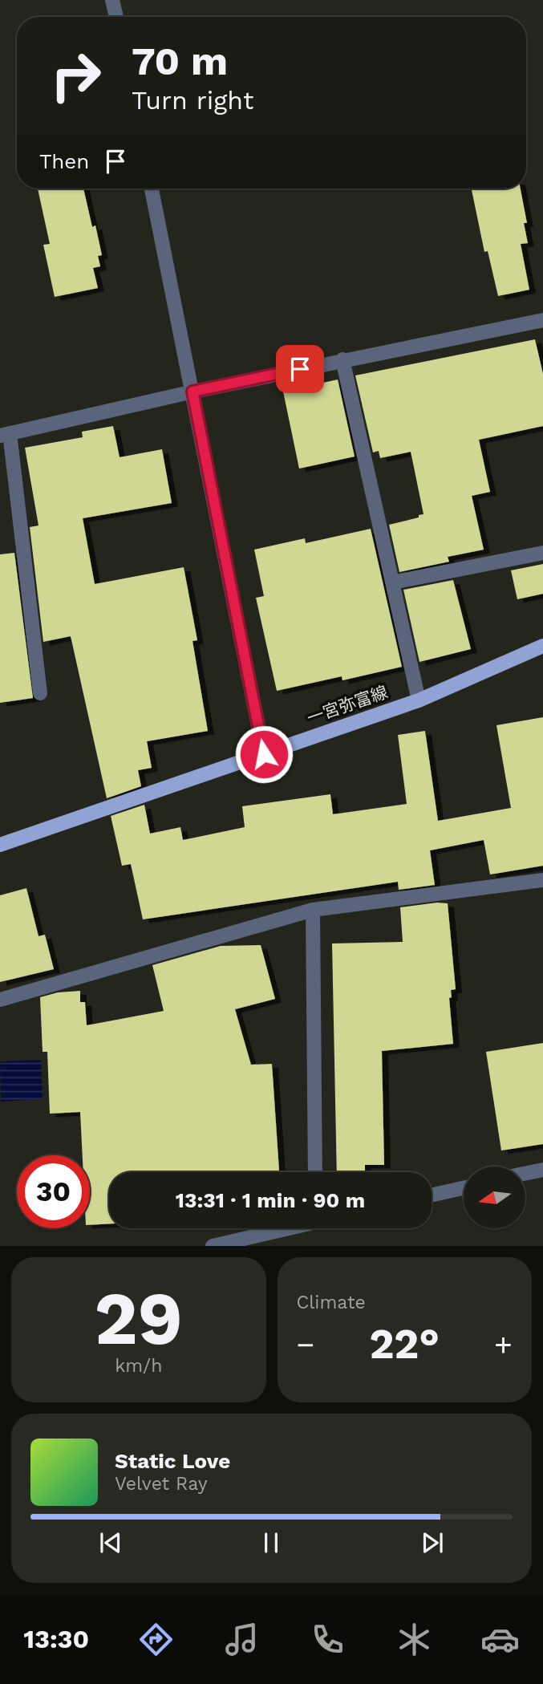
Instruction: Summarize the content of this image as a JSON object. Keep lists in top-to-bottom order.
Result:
{
  "streets": {
    "main road": ["一宮弥富線"]
  },
  "north": "left",
  "page": {
    "turn": ["70 m", "Turn right"],
    "then": "Then",
    "limit": "30",
    "trip": "13:31 · 1 min · 90 m",
    "tile": [
      ["29", "km/h"],
      "Climate"
    ],
    "heat": ["−", "22°", "+"],
    "song": ["Static Love", "Velvet Ray"],
    "tabs": "13:30"
  }
}
